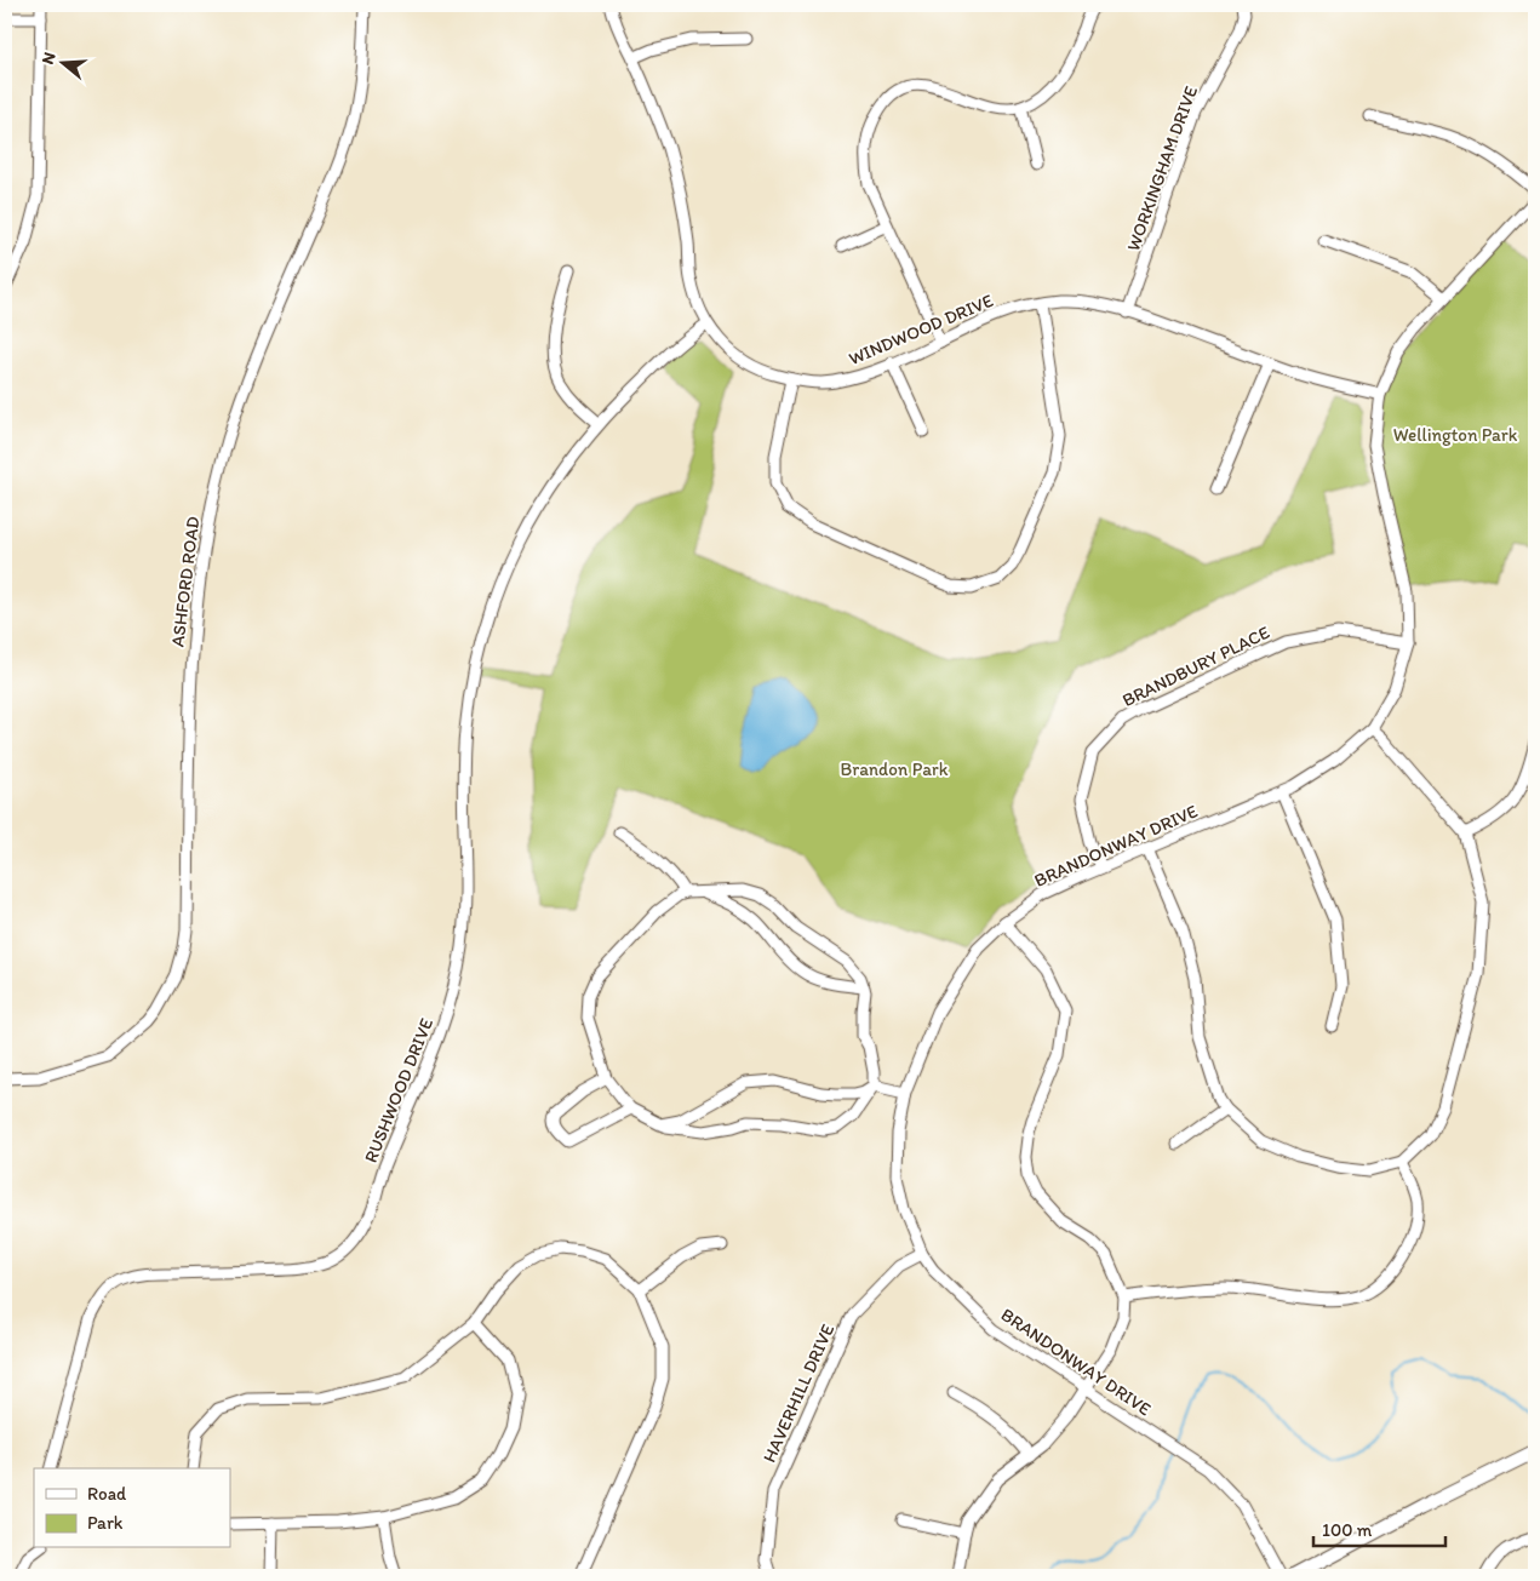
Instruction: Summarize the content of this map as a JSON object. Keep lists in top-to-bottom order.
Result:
{
  "streets": {
    "street": [
      "WORKINGHAM DRIVE",
      "WINDWOOD DRIVE",
      "ASHFORD ROAD",
      "BRANDBURY PLACE",
      "BRANDONWAY DRIVE",
      "RUSHWOOD DRIVE",
      "HAVERHILL DRIVE"
    ]
  },
  "crossings": [
    ["WORKINGHAM DRIVE", "WINDWOOD DRIVE"],
    ["WINDWOOD DRIVE", "BRANDONWAY DRIVE"],
    ["WINDWOOD DRIVE", "RUSHWOOD DRIVE"],
    ["BRANDBURY PLACE", "BRANDONWAY DRIVE"],
    ["BRANDONWAY DRIVE", "HAVERHILL DRIVE"]
  ],
  "parks": ["Wellington Park", "Brandon Park"],
  "legend": ["Road", "Park"],
  "scale_bar": "100 m",
  "north": "left"
}
